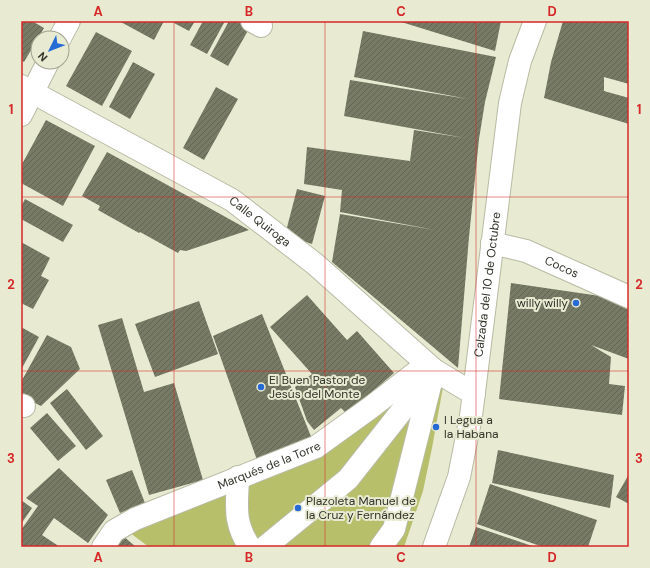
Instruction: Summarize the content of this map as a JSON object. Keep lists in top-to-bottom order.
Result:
{
  "streets": {
    "street": [
      "Calle Quiroga",
      "Cocos",
      "Calzada del 10 de Octubre",
      "Marqués de la Torre"
    ]
  },
  "crossings": [
    ["Calle Quiroga", "Calzada del 10 de Octubre"],
    ["Calle Quiroga", "Marqués de la Torre"],
    ["Cocos", "Calzada del 10 de Octubre"]
  ],
  "places": [
    "willy willy",
    "El Buen Pastor de Jesús del Monte",
    "I Legua a la Habana",
    "Plazoleta Manuel de la Cruz y Fernández"
  ],
  "north": "bottom left",
  "grid": {
    "columns": [
      "A",
      "B",
      "C",
      "D"
    ],
    "rows": ["1", "2", "3"]
  }
}
